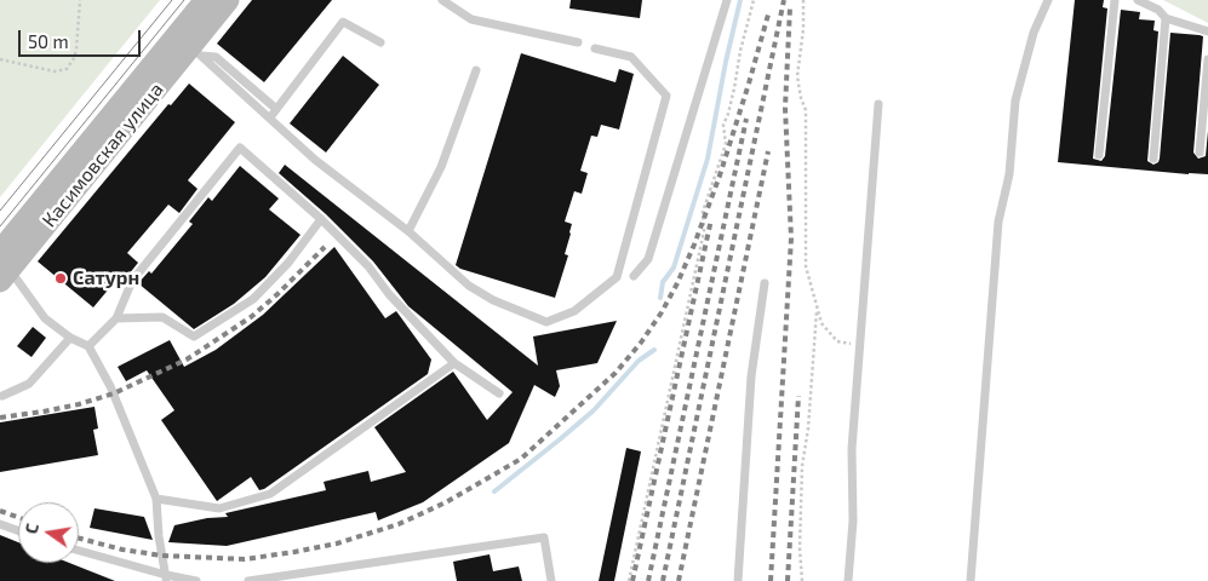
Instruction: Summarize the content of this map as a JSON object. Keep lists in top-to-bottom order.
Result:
{
  "streets": {
    "main road": ["Касимовская улица"]
  },
  "places": ["Сатурн"],
  "scale_bar": "50 m",
  "north": "left"
}
